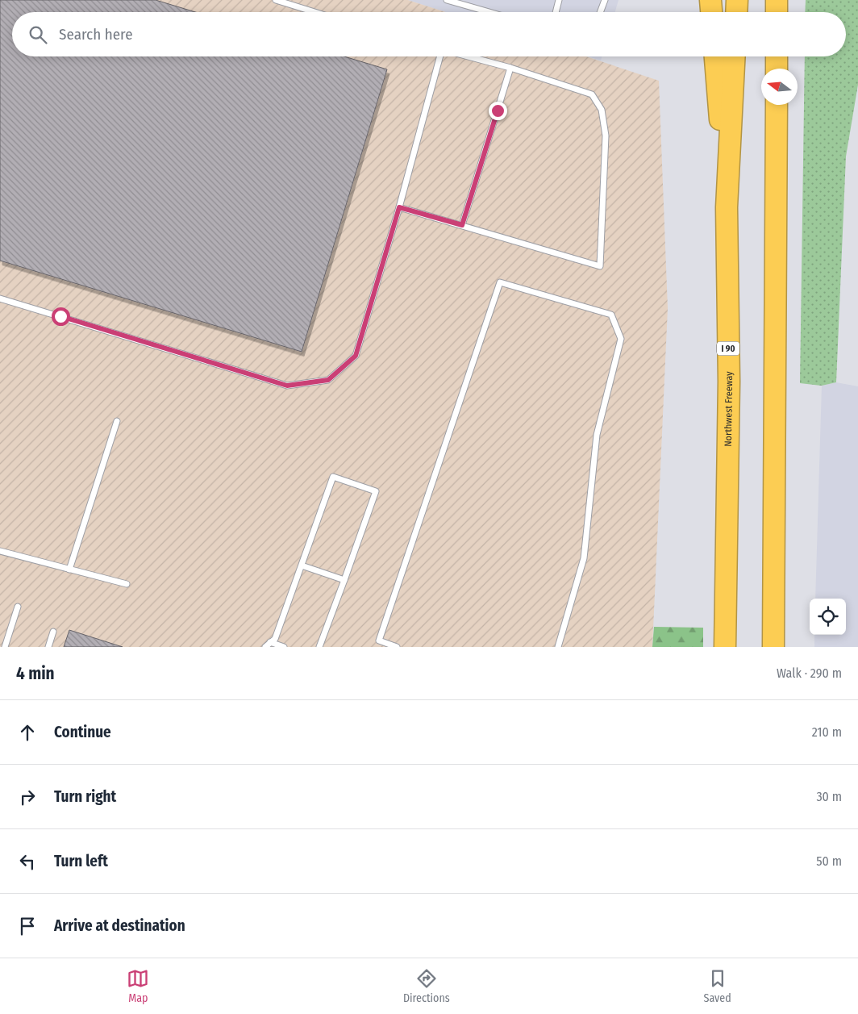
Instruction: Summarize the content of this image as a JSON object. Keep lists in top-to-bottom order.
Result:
{
  "streets": {
    "highway": ["I 90", "Northwest Freeway"]
  },
  "north": "left",
  "page": {
    "search": "Search here",
    "heading": ["4 min", "Walk · 290 m"],
    "list": [
      ["Continue", "210 m"],
      ["Turn right", "30 m"],
      ["Turn left", "50 m"],
      "Arrive at destination"
    ],
    "nav": ["Map", "Directions", "Saved"]
  }
}
